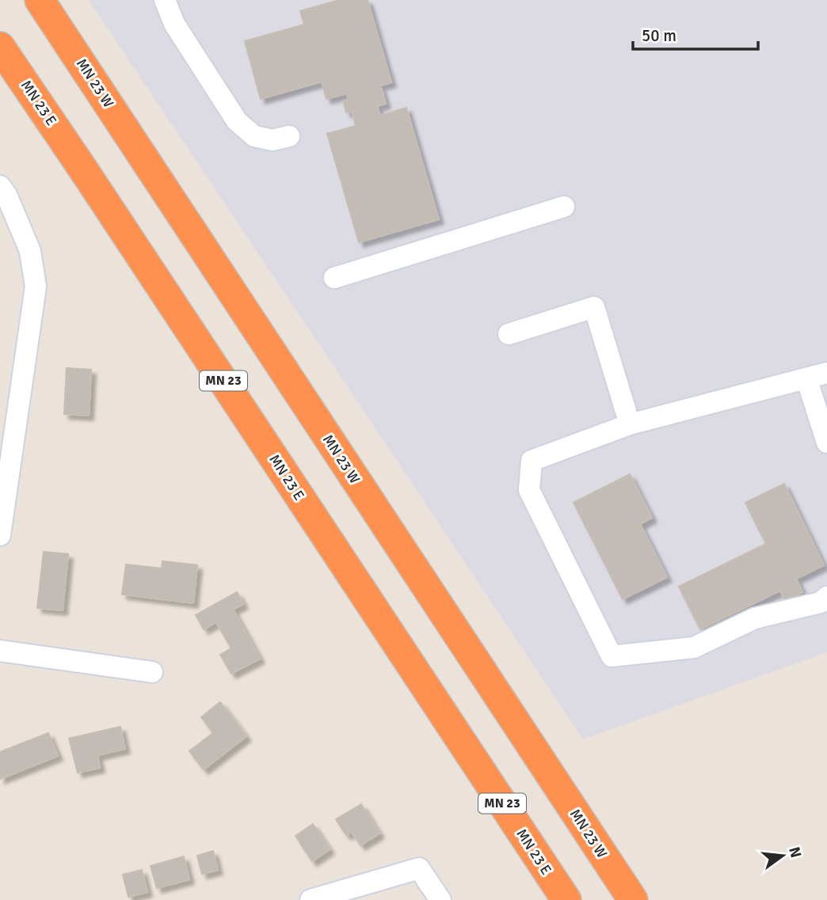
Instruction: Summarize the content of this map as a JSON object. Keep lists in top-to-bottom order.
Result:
{
  "streets": {
    "highway": ["MN 23 W", "MN 23 E", "MN 23"]
  },
  "scale_bar": "50 m",
  "north": "right"
}
